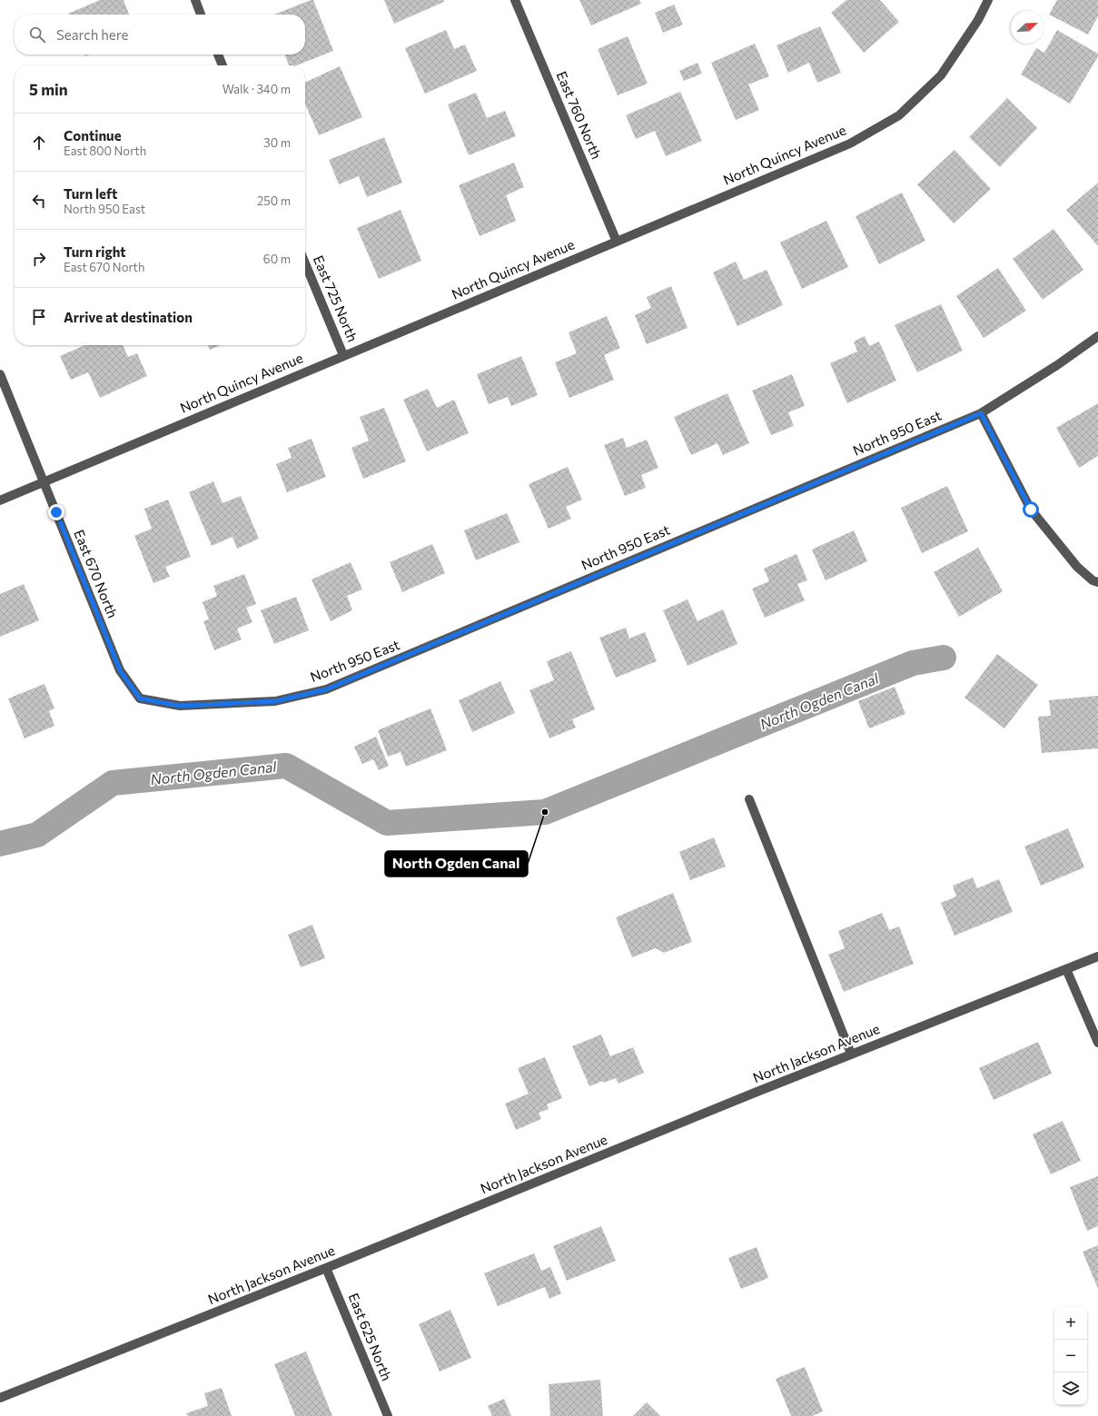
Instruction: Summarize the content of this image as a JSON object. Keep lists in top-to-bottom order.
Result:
{
  "streets": {
    "street": [
      "East 760 North",
      "North Quincy Avenue",
      "East 725 North",
      "North 950 East",
      "East 670 North",
      "North Jackson Avenue",
      "East 625 North"
    ]
  },
  "crossings": [
    ["East 760 North", "North Quincy Avenue"],
    ["North Quincy Avenue", "East 725 North"],
    ["North Quincy Avenue", "East 670 North"],
    ["North 950 East", "East 670 North"],
    ["North Jackson Avenue", "East 625 North"]
  ],
  "water": ["North Ogden Canal"],
  "places": ["North Ogden Canal"],
  "north": "top right",
  "page": {
    "search": "Search here",
    "heading": ["5 min", "Walk · 340 m"],
    "list": [
      ["Continue", "East 800 North", "30 m"],
      ["Turn left", "North 950 East", "250 m"],
      ["Turn right", "East 670 North", "60 m"],
      "Arrive at destination"
    ],
    "map_buttons": ["+", "−"]
  }
}
